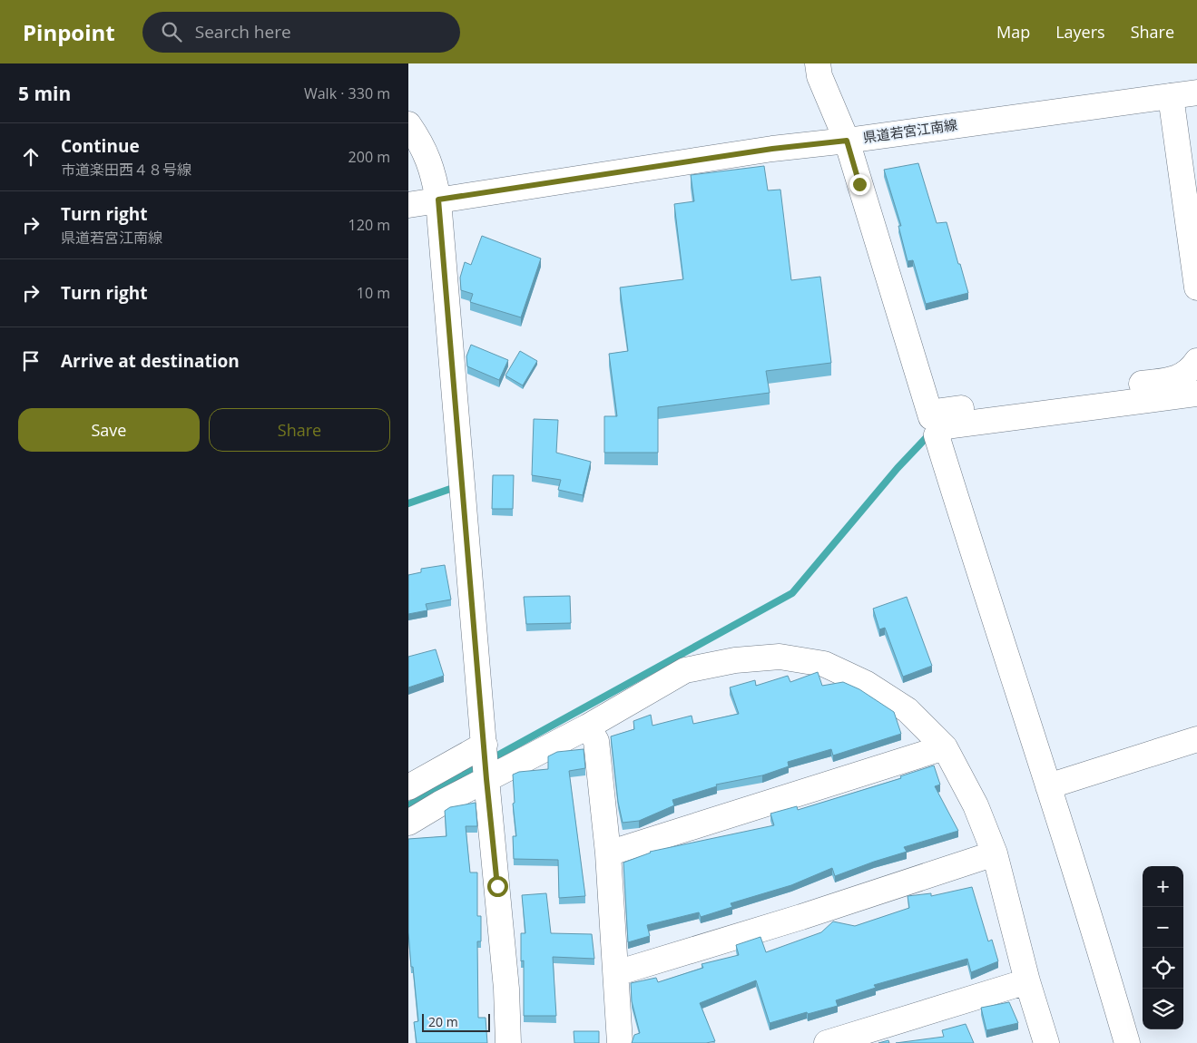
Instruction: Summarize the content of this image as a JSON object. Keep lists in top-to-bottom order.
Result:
{
  "streets": {
    "street": ["県道若宮江南線"]
  },
  "scale_bar": "20 m",
  "page": {
    "header": "Pinpoint",
    "search": "Search here",
    "nav": ["Map", "Layers", "Share"],
    "heading": ["5 min", "Walk · 330 m"],
    "list": [
      ["Continue", "市道楽田西４８号線", "200 m"],
      ["Turn right", "県道若宮江南線", "120 m"],
      ["Turn right", "10 m"],
      "Arrive at destination"
    ],
    "buttons": ["Save", "Share"],
    "map_buttons": ["+", "−"],
    "scale": "20 m"
  }
}
